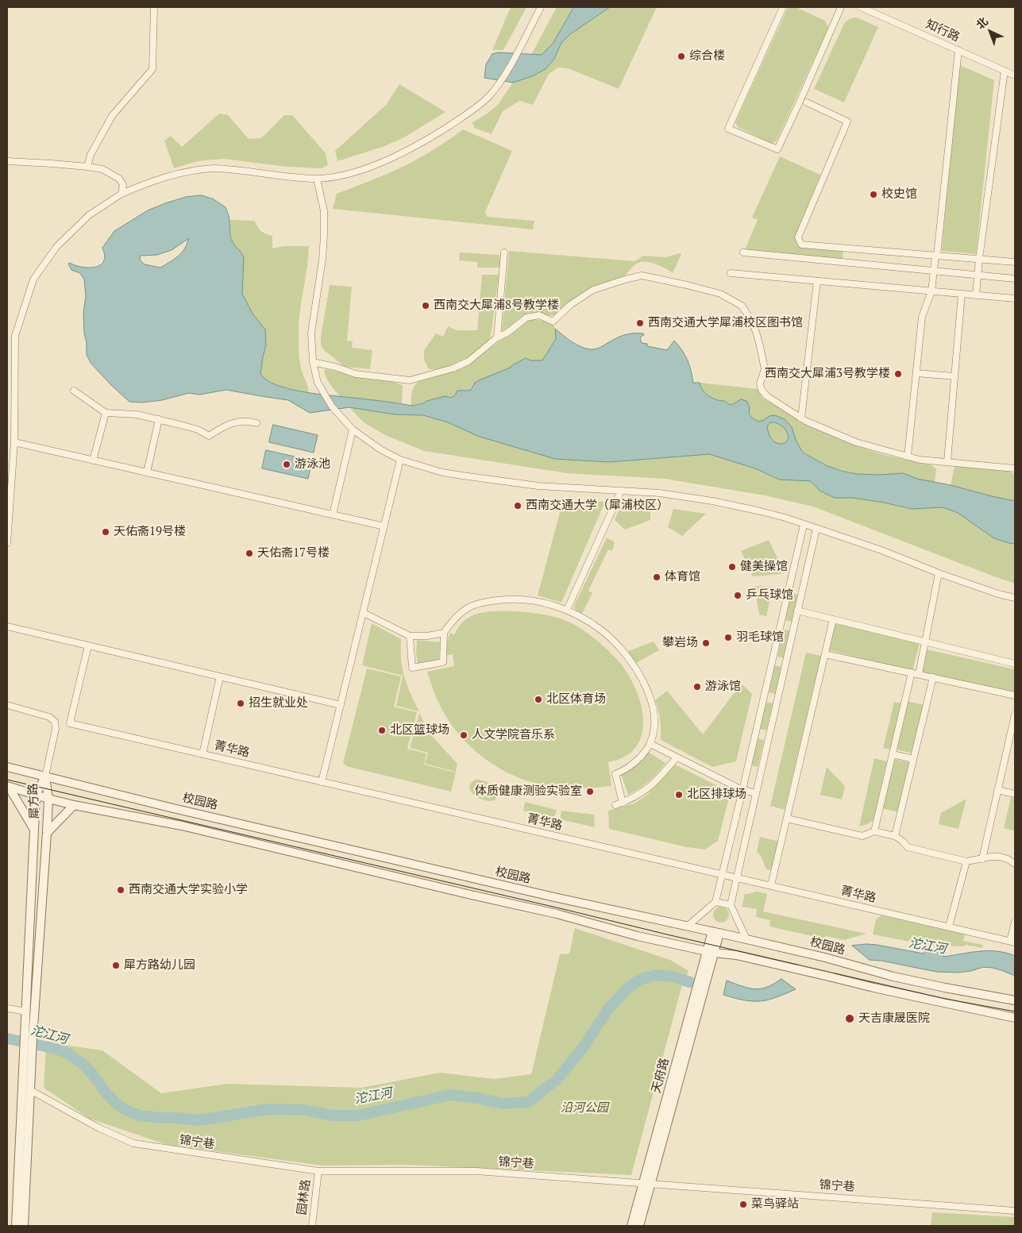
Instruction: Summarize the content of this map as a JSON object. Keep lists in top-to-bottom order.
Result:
{
  "streets": {
    "street": [
      "知行路",
      "菁华路",
      "犀方路",
      "校园路",
      "天府路",
      "锦宁巷",
      "园林路"
    ]
  },
  "crossings": [
    ["犀方路", "校园路"],
    ["犀方路", "锦宁巷"],
    ["校园路", "天府路"],
    ["天府路", "锦宁巷"],
    ["锦宁巷", "园林路"]
  ],
  "water": ["沱江河"],
  "parks": ["沿河公园"],
  "places": [
    "综合楼",
    "校史馆",
    "西南交大犀浦8号教学楼",
    "西南交通大学犀浦校区图书馆",
    "西南交大犀浦3号教学楼",
    "游泳池",
    "西南交通大学（犀浦校区）",
    "天佑斋19号楼",
    "天佑斋17号楼",
    "健美操馆",
    "体育馆",
    "乒乓球馆",
    "羽毛球馆",
    "攀岩场",
    "游泳馆",
    "北区体育场",
    "招生就业处",
    "北区篮球场",
    "人文学院音乐系",
    "体质健康测验实验室",
    "北区排球场",
    "西南交通大学实验小学",
    "犀方路幼儿园",
    "天吉康晟医院",
    "菜鸟驿站"
  ],
  "north": "top left"
}
